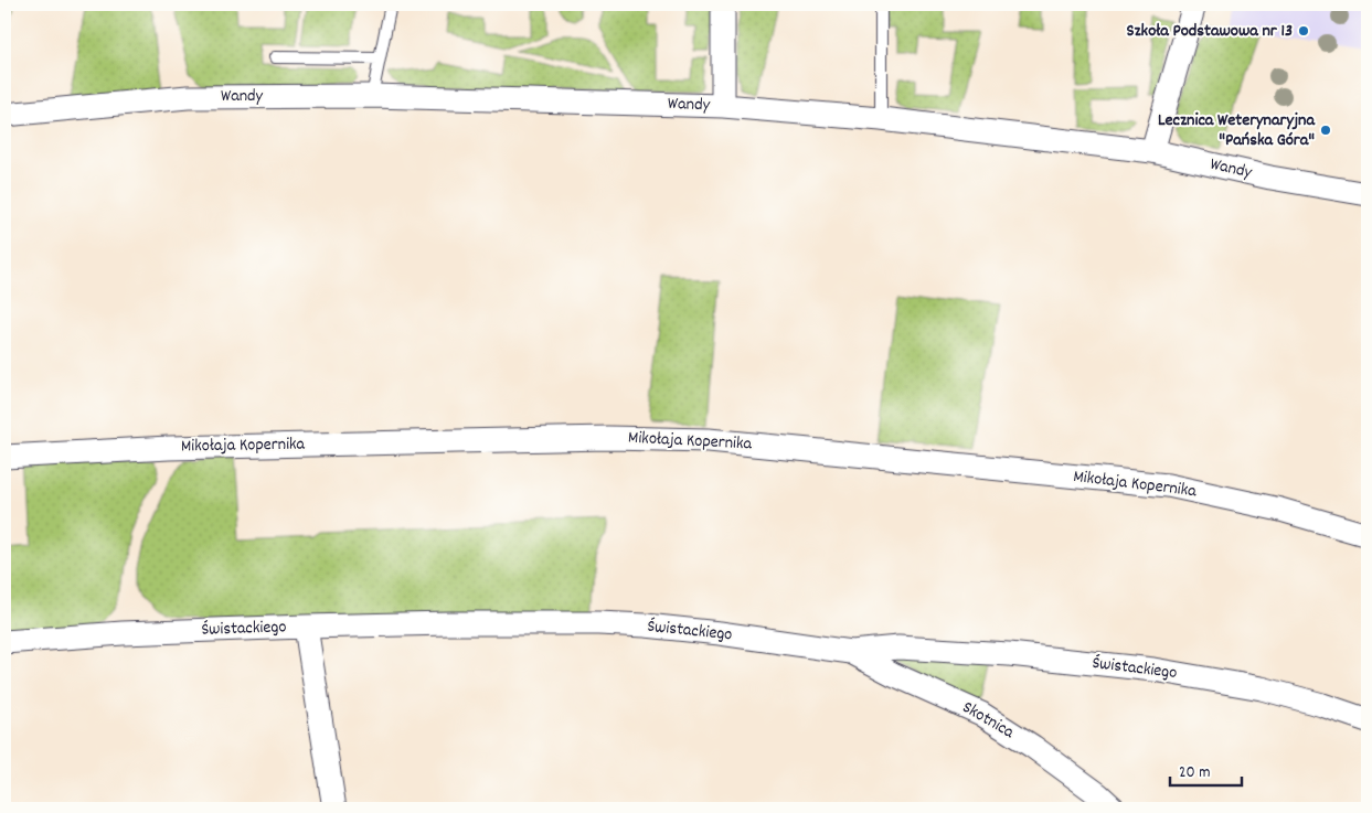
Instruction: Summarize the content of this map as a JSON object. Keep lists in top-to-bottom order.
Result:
{
  "streets": {
    "street": [
      "Wandy",
      "Mikołaja Kopernika",
      "Świstackiego",
      "Skotnica"
    ]
  },
  "crossings": [
    ["Świstackiego", "Skotnica"]
  ],
  "places": ["Szkoła Podstawowa nr 13", "Lecznica Weterynaryjna \"Pańska Góra\""],
  "scale_bar": "20 m"
}
